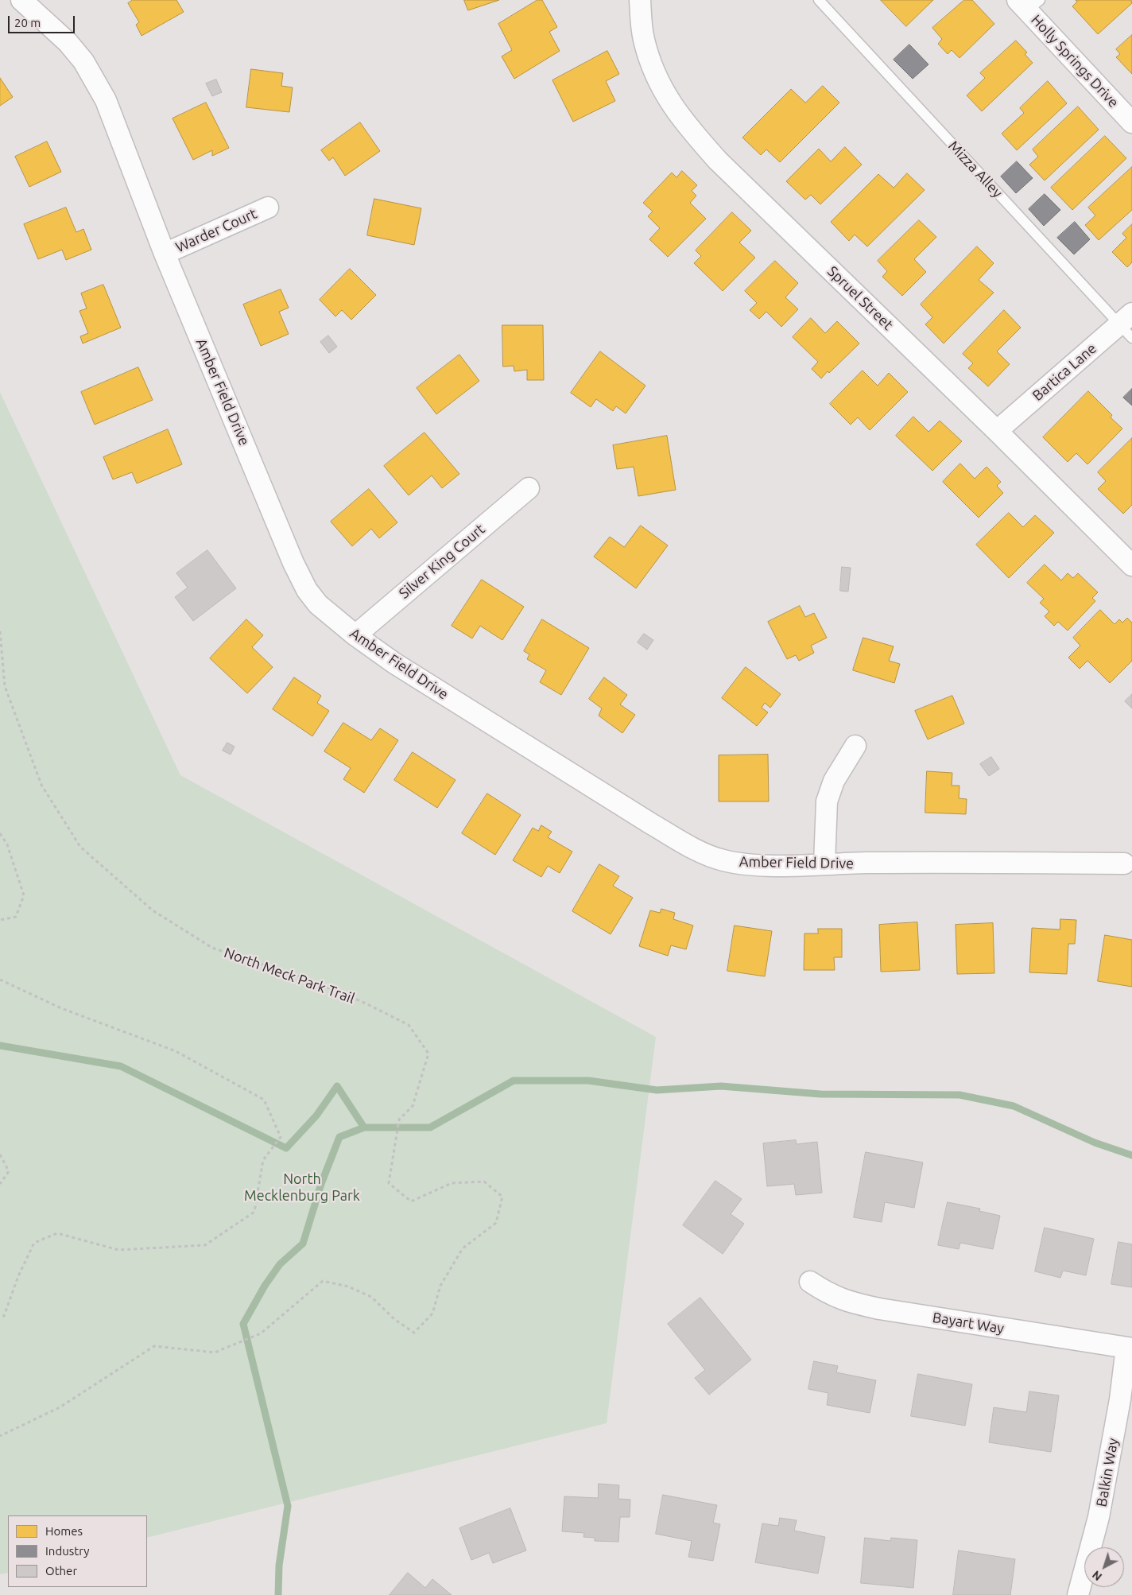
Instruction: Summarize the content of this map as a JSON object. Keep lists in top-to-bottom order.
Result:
{
  "streets": {
    "street": [
      "Holly Springs Drive",
      "Warder Court",
      "Spruel Street",
      "Bartica Lane",
      "Amber Field Drive",
      "Silver King Court",
      "Bayart Way",
      "Balkin Way"
    ],
    "lane": ["Mizza Alley"],
    "path": ["North Meck Park Trail"]
  },
  "crossings": [
    ["Mizza Alley", "Bartica Lane"],
    ["Warder Court", "Amber Field Drive"],
    ["Spruel Street", "Bartica Lane"],
    ["Amber Field Drive", "Silver King Court"],
    ["Bayart Way", "Balkin Way"]
  ],
  "parks": ["North Mecklenburg Park"],
  "legend": ["Homes", "Industry", "Other"],
  "scale_bar": "20 m",
  "north": "bottom left"
}
